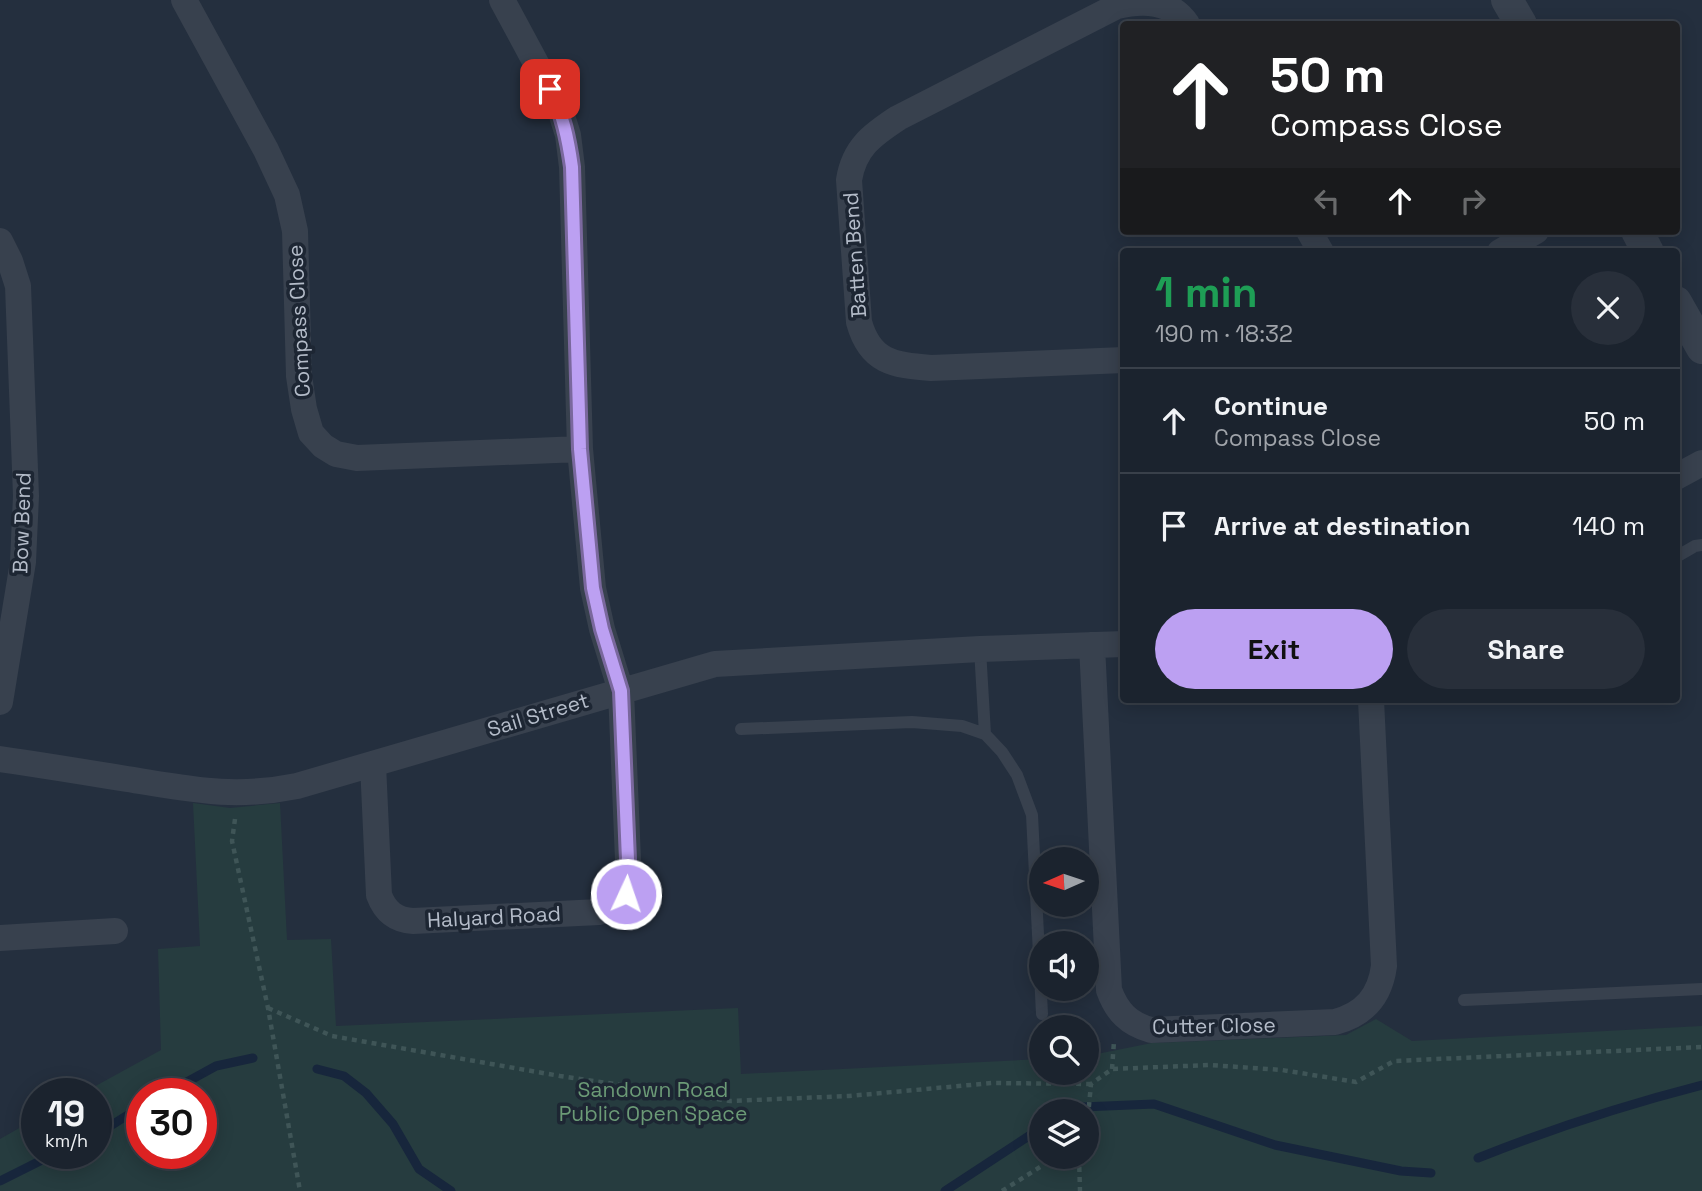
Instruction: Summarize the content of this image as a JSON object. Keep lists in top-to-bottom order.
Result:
{
  "streets": {
    "street": [
      "Batten Bend",
      "Compass Close",
      "Bow Bend",
      "Sail Street",
      "Halyard Road",
      "Cutter Close"
    ]
  },
  "crossings": [
    ["Sail Street", "Halyard Road"],
    ["Sail Street", "Cutter Close"]
  ],
  "parks": ["Sandown Road Public Open Space"],
  "north": "left",
  "page": {
    "turn": ["50 m", "Compass Close"],
    "heading": ["1 min", "190 m · 18:32"],
    "list": [
      {
        "name": "Continue",
        "note": "Compass Close",
        "value": "50 m"
      },
      {
        "name": "Arrive at destination",
        "value": "140 m"
      }
    ],
    "buttons": ["Exit", "Share"],
    "speed": "19 km/h",
    "limit": "30"
  }
}
